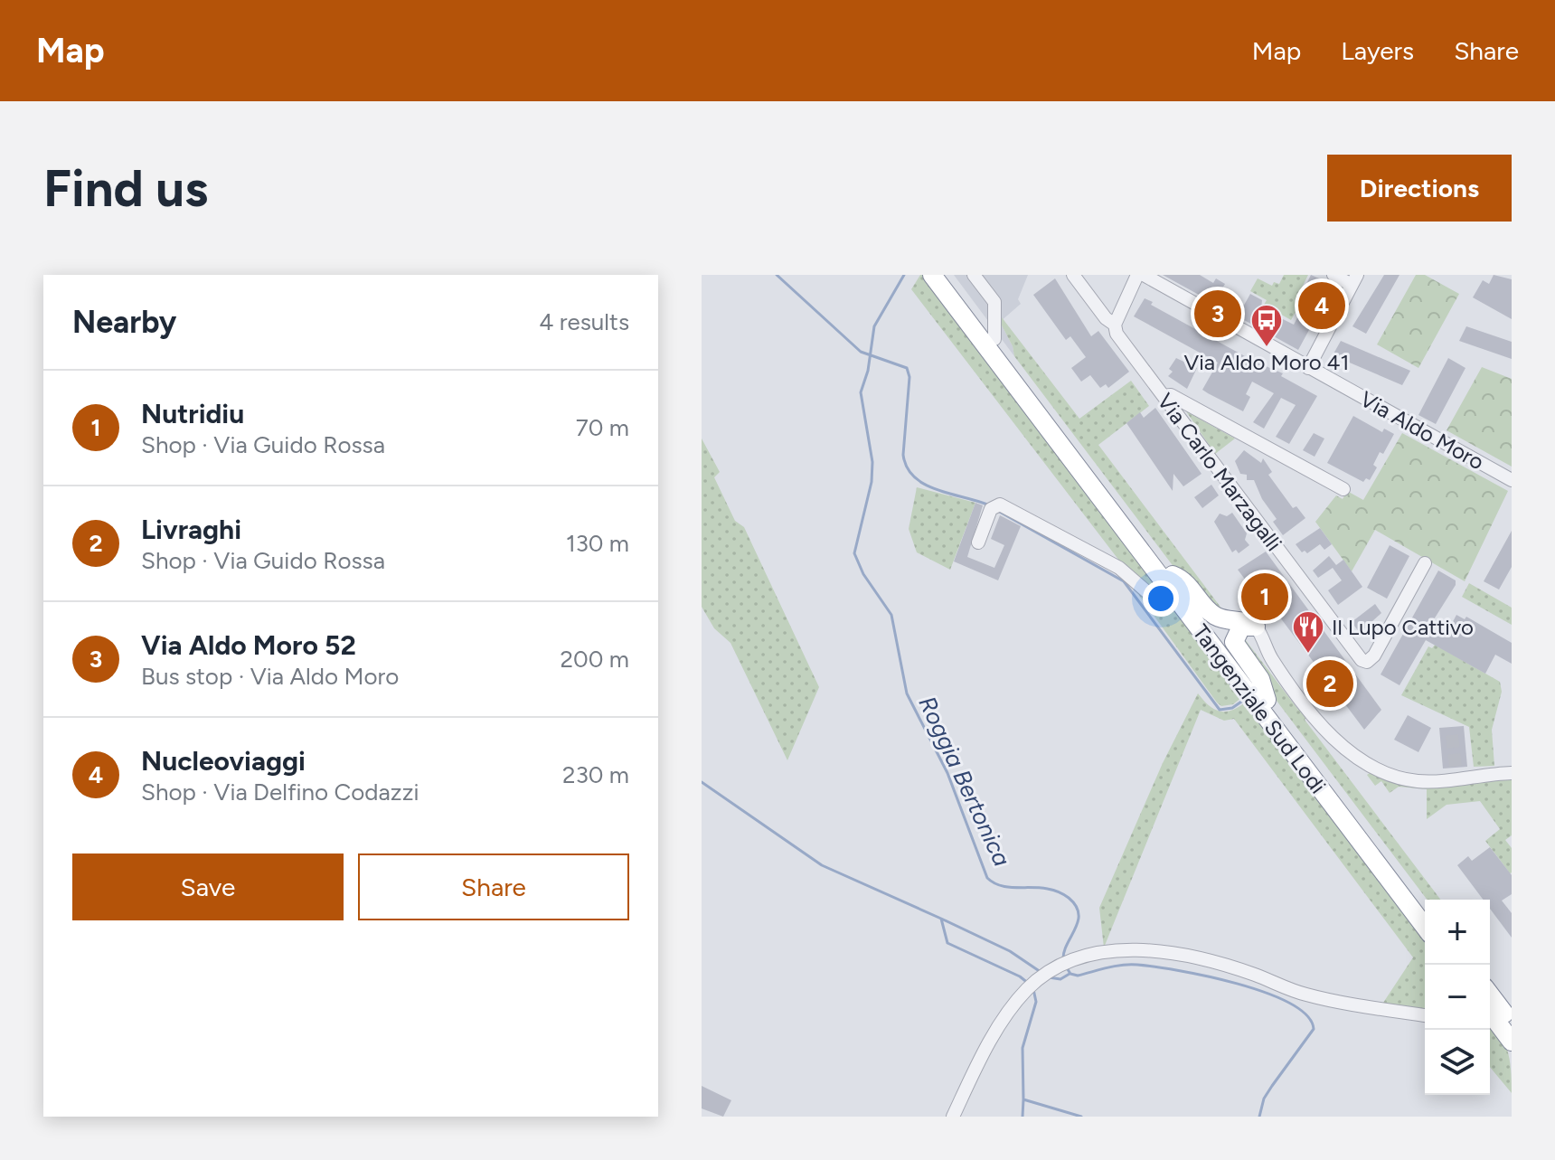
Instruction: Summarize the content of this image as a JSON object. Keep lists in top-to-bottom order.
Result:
{
  "streets": {
    "highway": ["Tangenziale Sud Lodi"],
    "street": ["Via Aldo Moro", "Via Carlo Marzagalli"]
  },
  "water": ["Roggia Bertonica"],
  "places": {
    "bus stop": ["Via Aldo Moro 41"],
    "restaurant": ["Il Lupo Cattivo"]
  },
  "page": {
    "header": "Map",
    "nav": ["Map", "Layers", "Share"],
    "buttons": [
      "Directions",
      ["Save", "Share"]
    ],
    "title": "Find us",
    "heading": ["Nearby", "4 results"],
    "pins": [
      "4",
      "3",
      "1",
      "2"
    ],
    "list": [
      {
        "mark": "1",
        "name": "Nutridiu",
        "note": "Shop · Via Guido Rossa",
        "value": "70 m"
      },
      {
        "mark": "2",
        "name": "Livraghi",
        "note": "Shop · Via Guido Rossa",
        "value": "130 m"
      },
      {
        "mark": "3",
        "name": "Via Aldo Moro 52",
        "note": "Bus stop · Via Aldo Moro",
        "value": "200 m"
      },
      {
        "mark": "4",
        "name": "Nucleoviaggi",
        "note": "Shop · Via Delfino Codazzi",
        "value": "230 m"
      }
    ],
    "map_buttons": ["+", "−"]
  }
}
